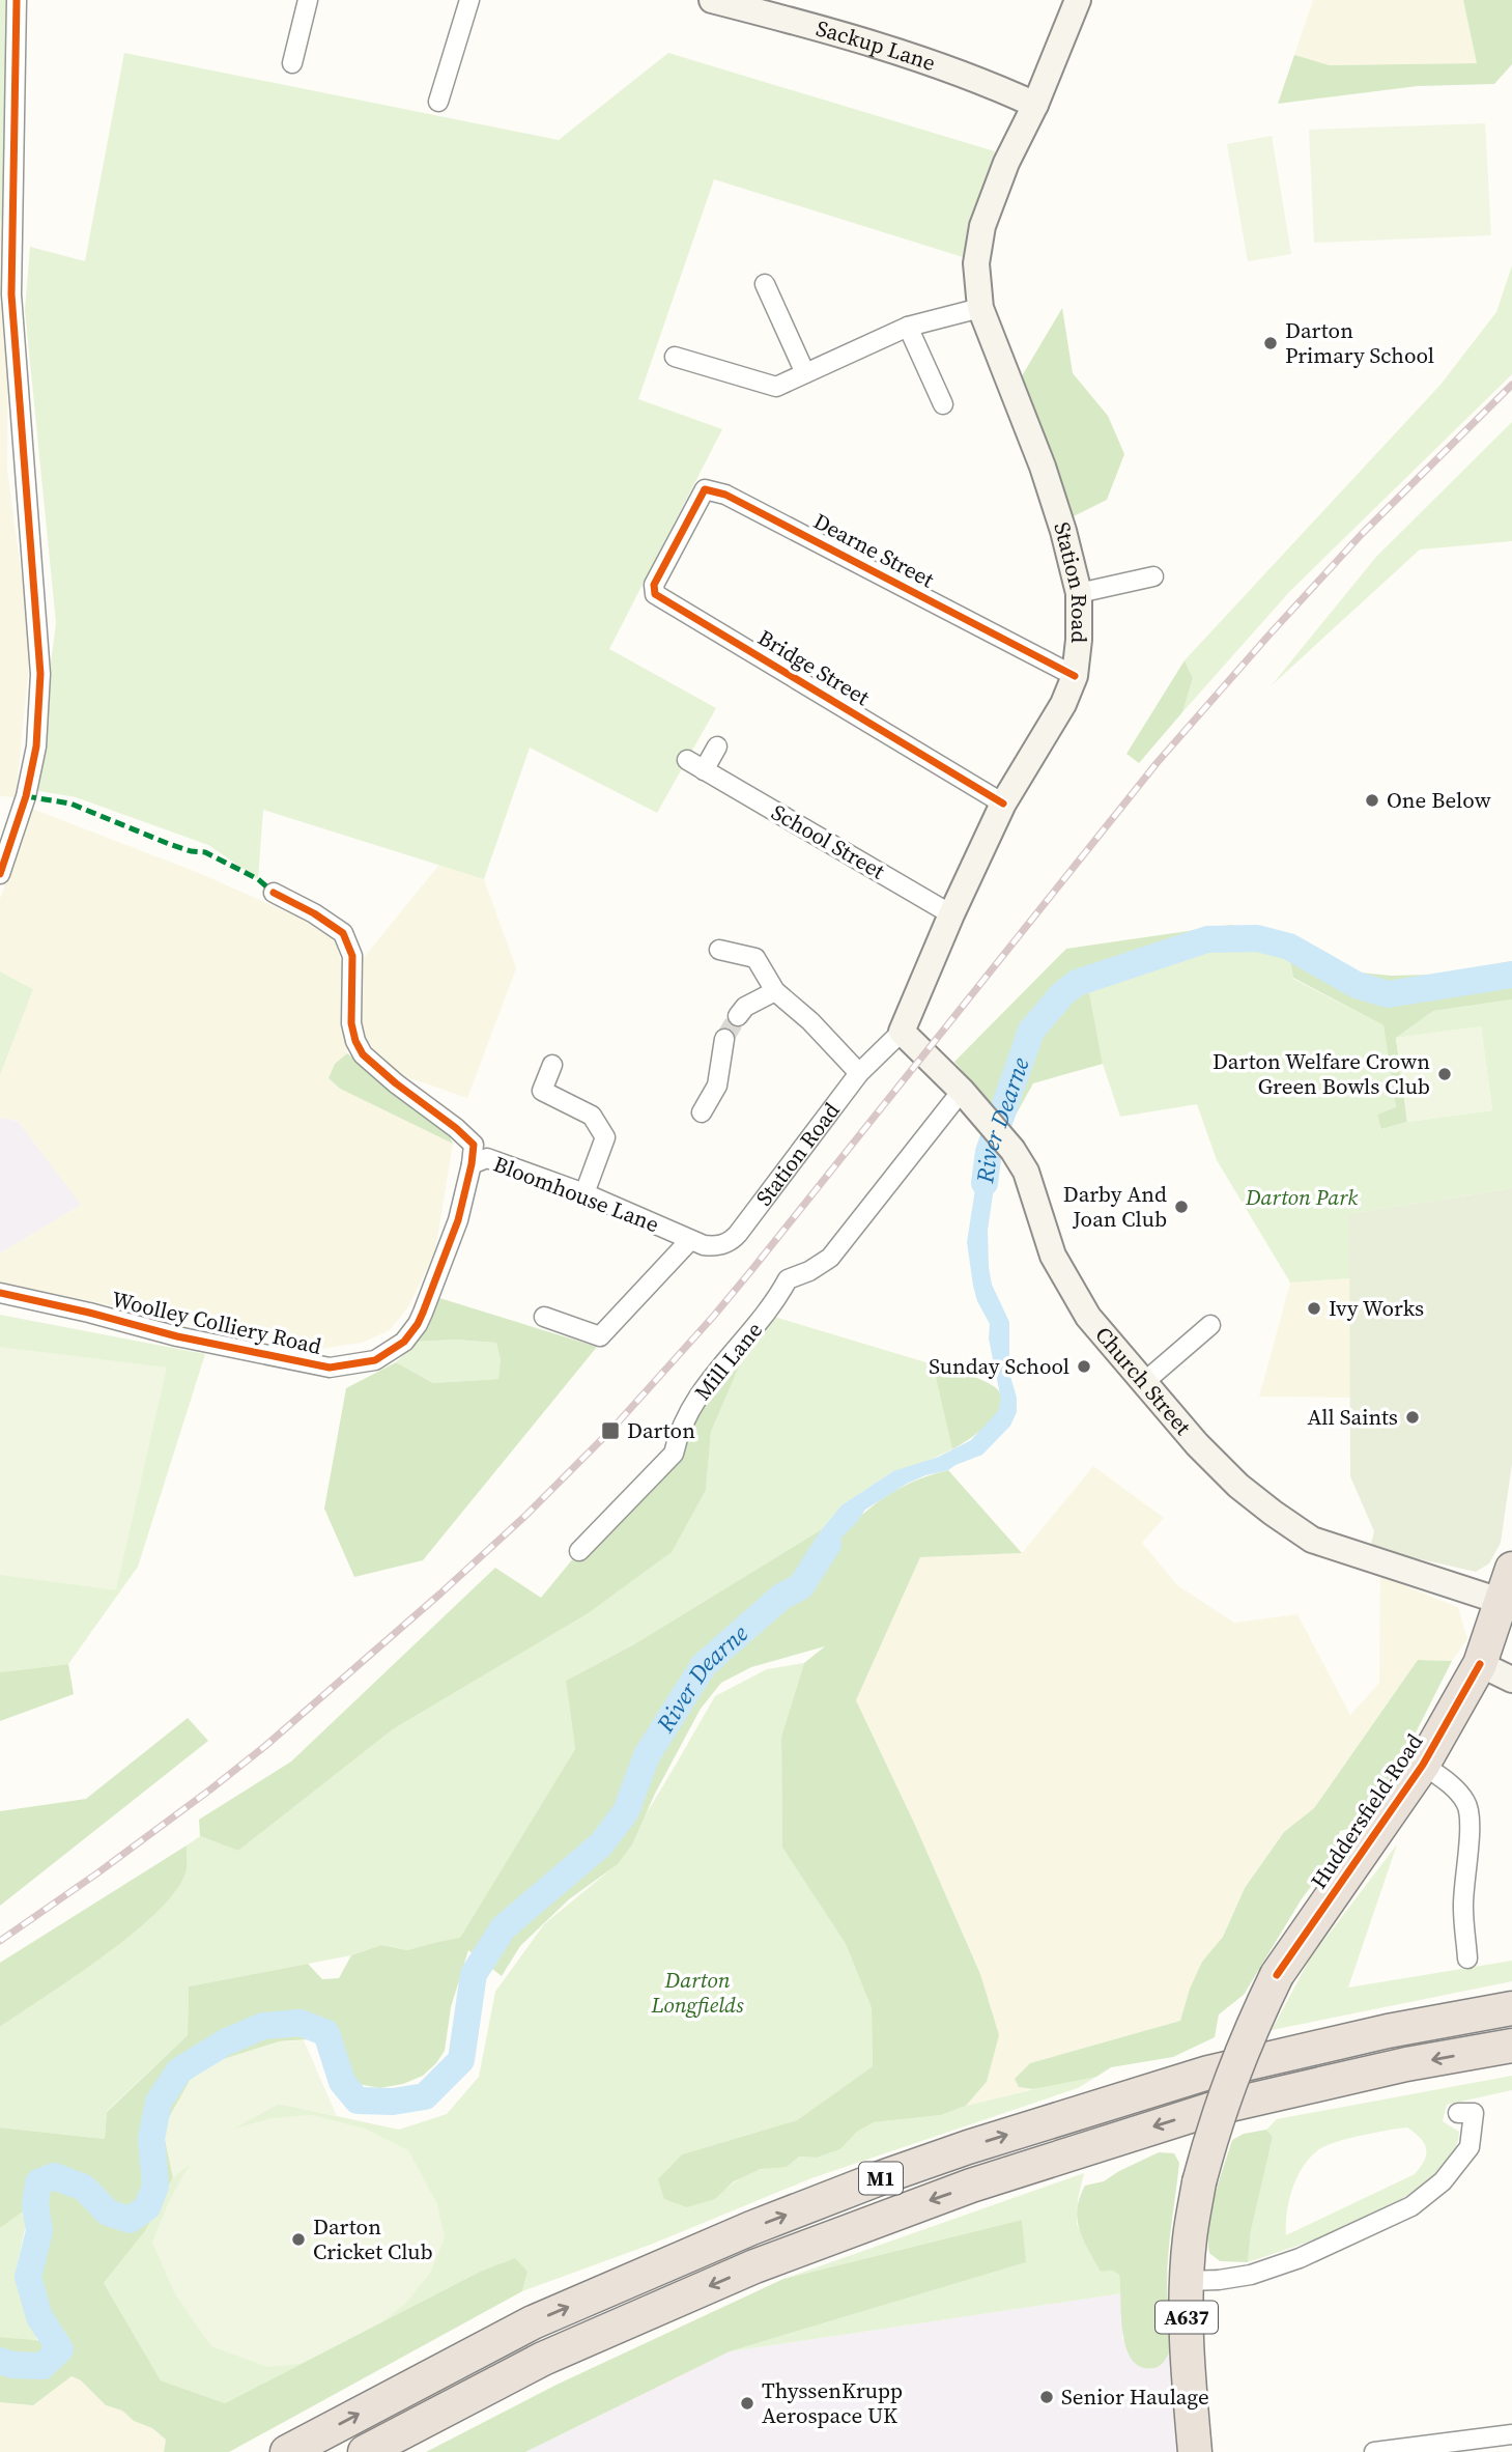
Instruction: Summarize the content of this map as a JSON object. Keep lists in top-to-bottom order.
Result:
{
  "streets": {
    "highway": ["Huddersfield Road", "M1", "A637"],
    "main road": ["Sackup Lane", "Station Road", "Church Street"],
    "street": [
      "Dearne Street",
      "Bridge Street",
      "School Street",
      "Bloomhouse Lane",
      "Woolley Colliery Road",
      "Mill Lane"
    ]
  },
  "crossings": [
    ["Sackup Lane", "Station Road"],
    ["Dearne Street", "Station Road"],
    ["Dearne Street", "Bridge Street"],
    ["Station Road", "Bridge Street"],
    ["Station Road", "School Street"],
    ["Station Road", "Bloomhouse Lane"],
    ["Station Road", "Church Street"],
    ["Bloomhouse Lane", "Woolley Colliery Road"],
    ["Mill Lane", "Church Street"],
    ["Church Street", "Huddersfield Road"],
    ["Church Street", "A637"],
    ["Huddersfield Road", "A637"]
  ],
  "water": ["River Dearne"],
  "parks": ["Darton Park", "Darton Longfields"],
  "places": {
    "other": [
      "Darton Primary School",
      "One Below",
      "Darton Welfare Crown Green Bowls Club",
      "Darby And Joan Club",
      "Ivy Works",
      "Sunday School",
      "All Saints",
      "Darton Cricket Club",
      "Senior Haulage",
      "ThyssenKrupp Aerospace UK"
    ],
    "transit": ["Darton"]
  }
}
